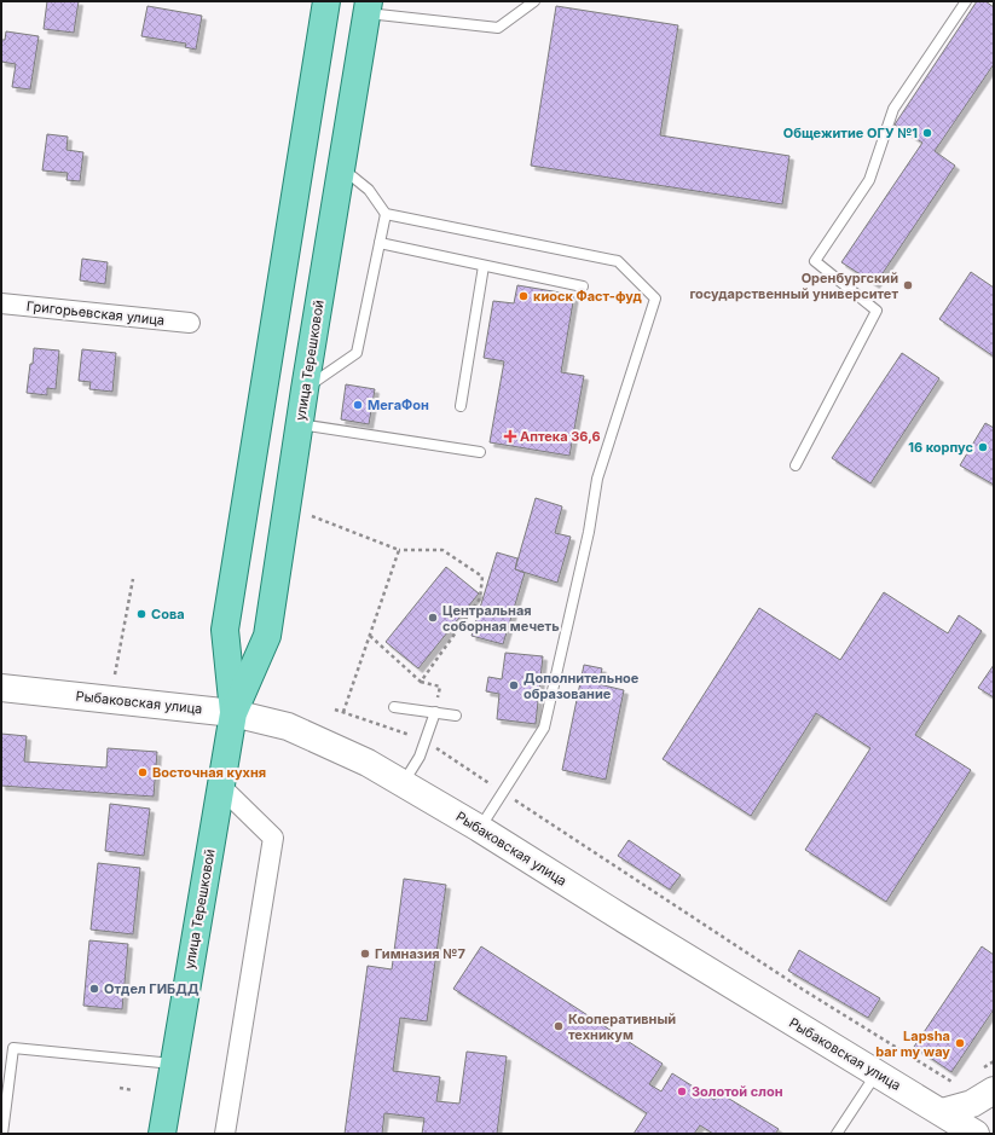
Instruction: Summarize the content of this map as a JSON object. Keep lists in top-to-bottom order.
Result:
{
  "streets": {
    "main road": ["улица Терешковой", "Рыбаковская улица"],
    "street": ["Григорьевская улица"]
  },
  "crossings": [
    ["улица Терешковой", "Рыбаковская улица"]
  ],
  "places": {
    "other": [
      "Общежитие ОГУ №1",
      "Оренбургский государственный университет",
      "киоск Фаст-фуд",
      "МегаФон",
      "16 корпус",
      "Сова",
      "Центральная соборная мечеть",
      "Дополнительное образование",
      "Восточная кухня",
      "Гимназия №7",
      "Отдел ГИБДД",
      "Кооперативный техникум",
      "Lapsha bar my way",
      "Золотой слон"
    ],
    "health": ["Аптека 36,6"]
  }
}
